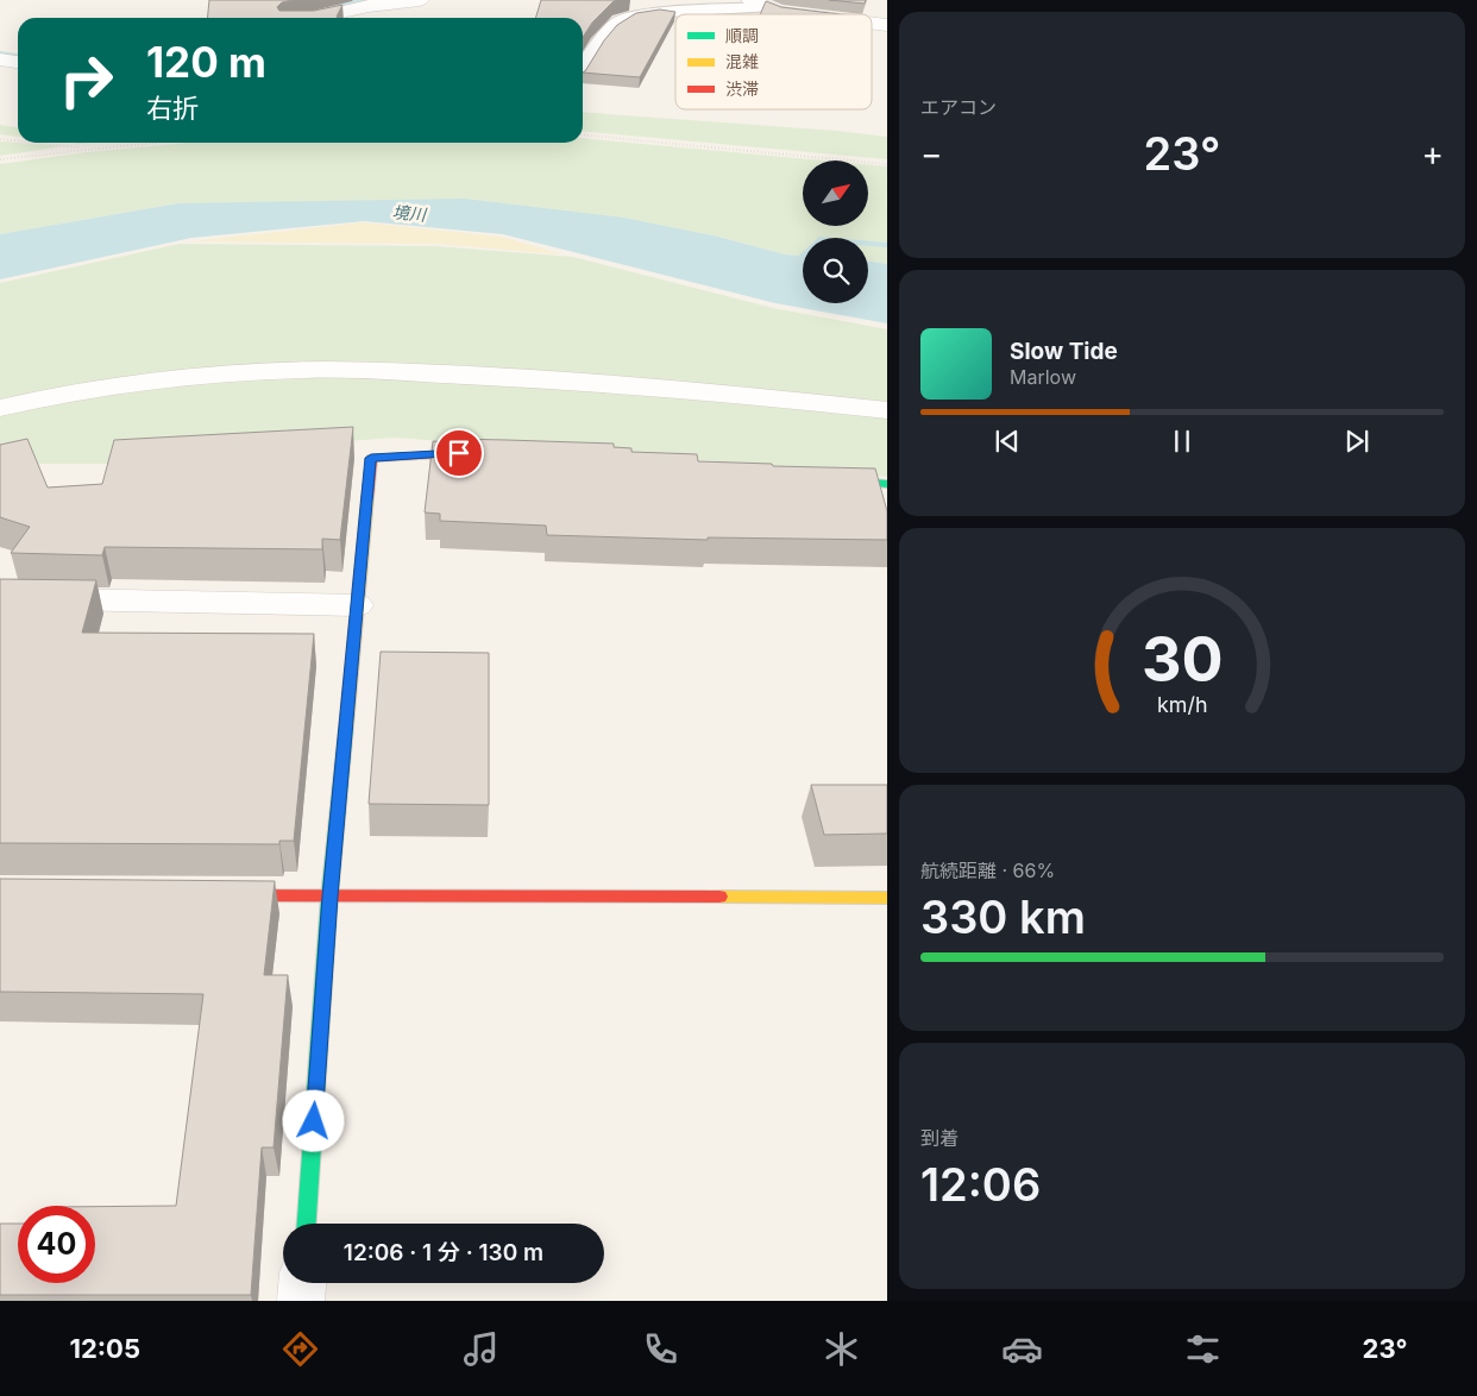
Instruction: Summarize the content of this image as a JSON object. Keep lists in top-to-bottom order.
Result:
{
  "water": ["境川"],
  "legend": ["順調", "混雑", "渋滞"],
  "north": "top right",
  "page": {
    "tile": [
      "エアコン",
      ["航続距離 · 66%", "330 km"],
      ["到着", "12:06"]
    ],
    "turn": ["120 m", "右折"],
    "heat": ["−", "23°", "+"],
    "song": ["Slow Tide", "Marlow"],
    "limit": "40",
    "trip": "12:06 · 1 分 · 130 m",
    "tabs": ["12:05", "23°"],
    "gauge": ["30", "km/h"]
  }
}
